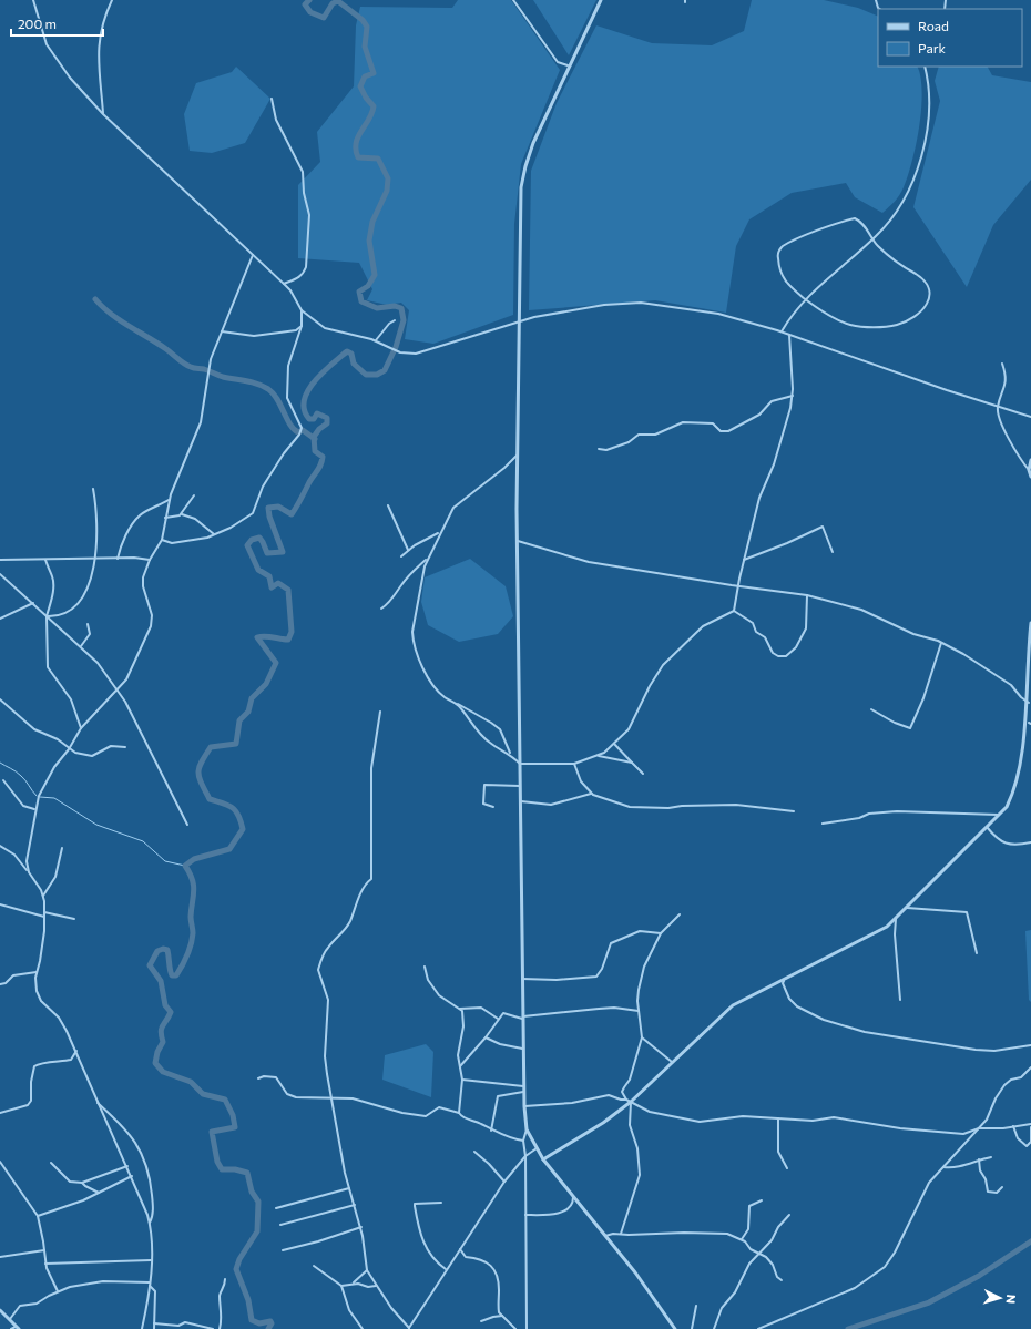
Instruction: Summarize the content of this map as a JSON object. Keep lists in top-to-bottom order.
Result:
{
  "legend": ["Road", "Park"],
  "scale_bar": "200 m",
  "north": "right"
}
